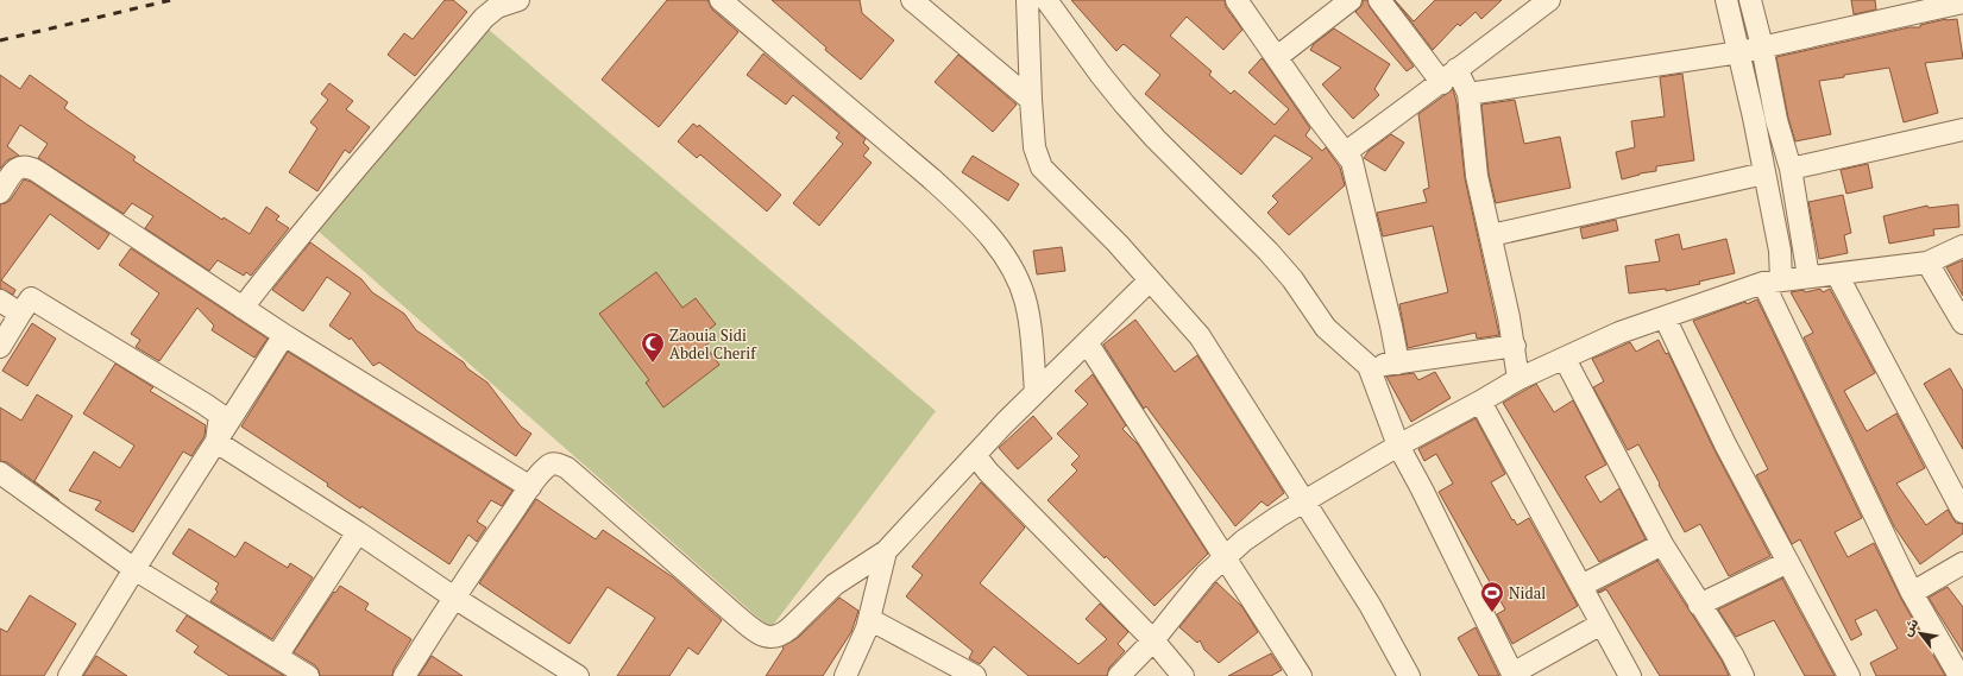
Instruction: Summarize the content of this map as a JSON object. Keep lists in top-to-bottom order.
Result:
{
  "places": {
    "mosque": ["Zaouia Sidi Abdel Cherif"],
    "sports": ["Nidal"]
  },
  "north": "top left"
}
